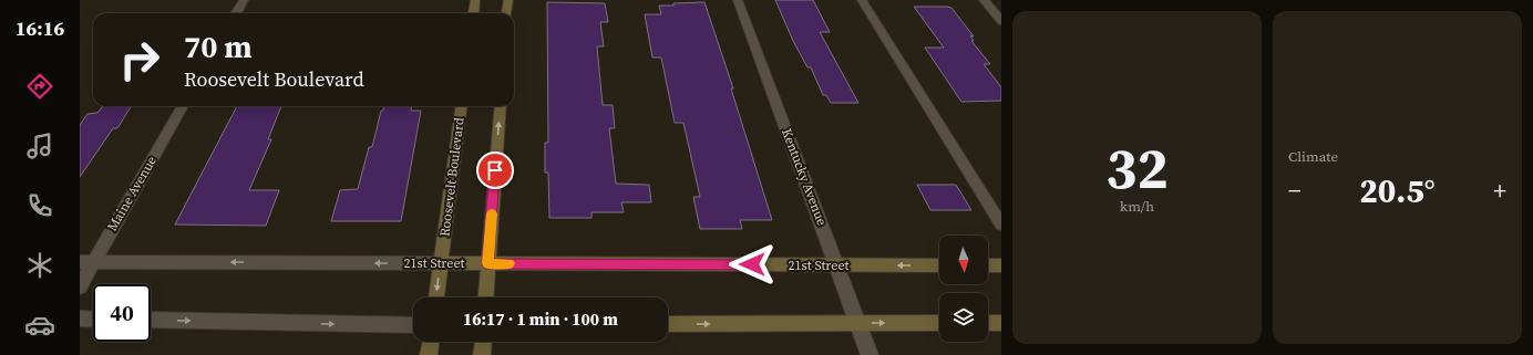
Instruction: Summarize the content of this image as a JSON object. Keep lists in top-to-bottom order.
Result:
{
  "streets": {
    "street": [
      "Roosevelt Boulevard",
      "Kentucky Avenue",
      "Maine Avenue",
      "21st Street"
    ]
  },
  "crossings": [
    ["Roosevelt Boulevard", "21st Street"],
    ["Kentucky Avenue", "21st Street"],
    ["Maine Avenue", "21st Street"]
  ],
  "north": "bottom",
  "page": {
    "tabs": "16:16",
    "tile": [
      ["32", "km/h"],
      "Climate"
    ],
    "turn": ["70 m", "Roosevelt Boulevard"],
    "heat": ["−", "20.5°", "+"],
    "limit": "40",
    "trip": "16:17 · 1 min · 100 m"
  }
}
